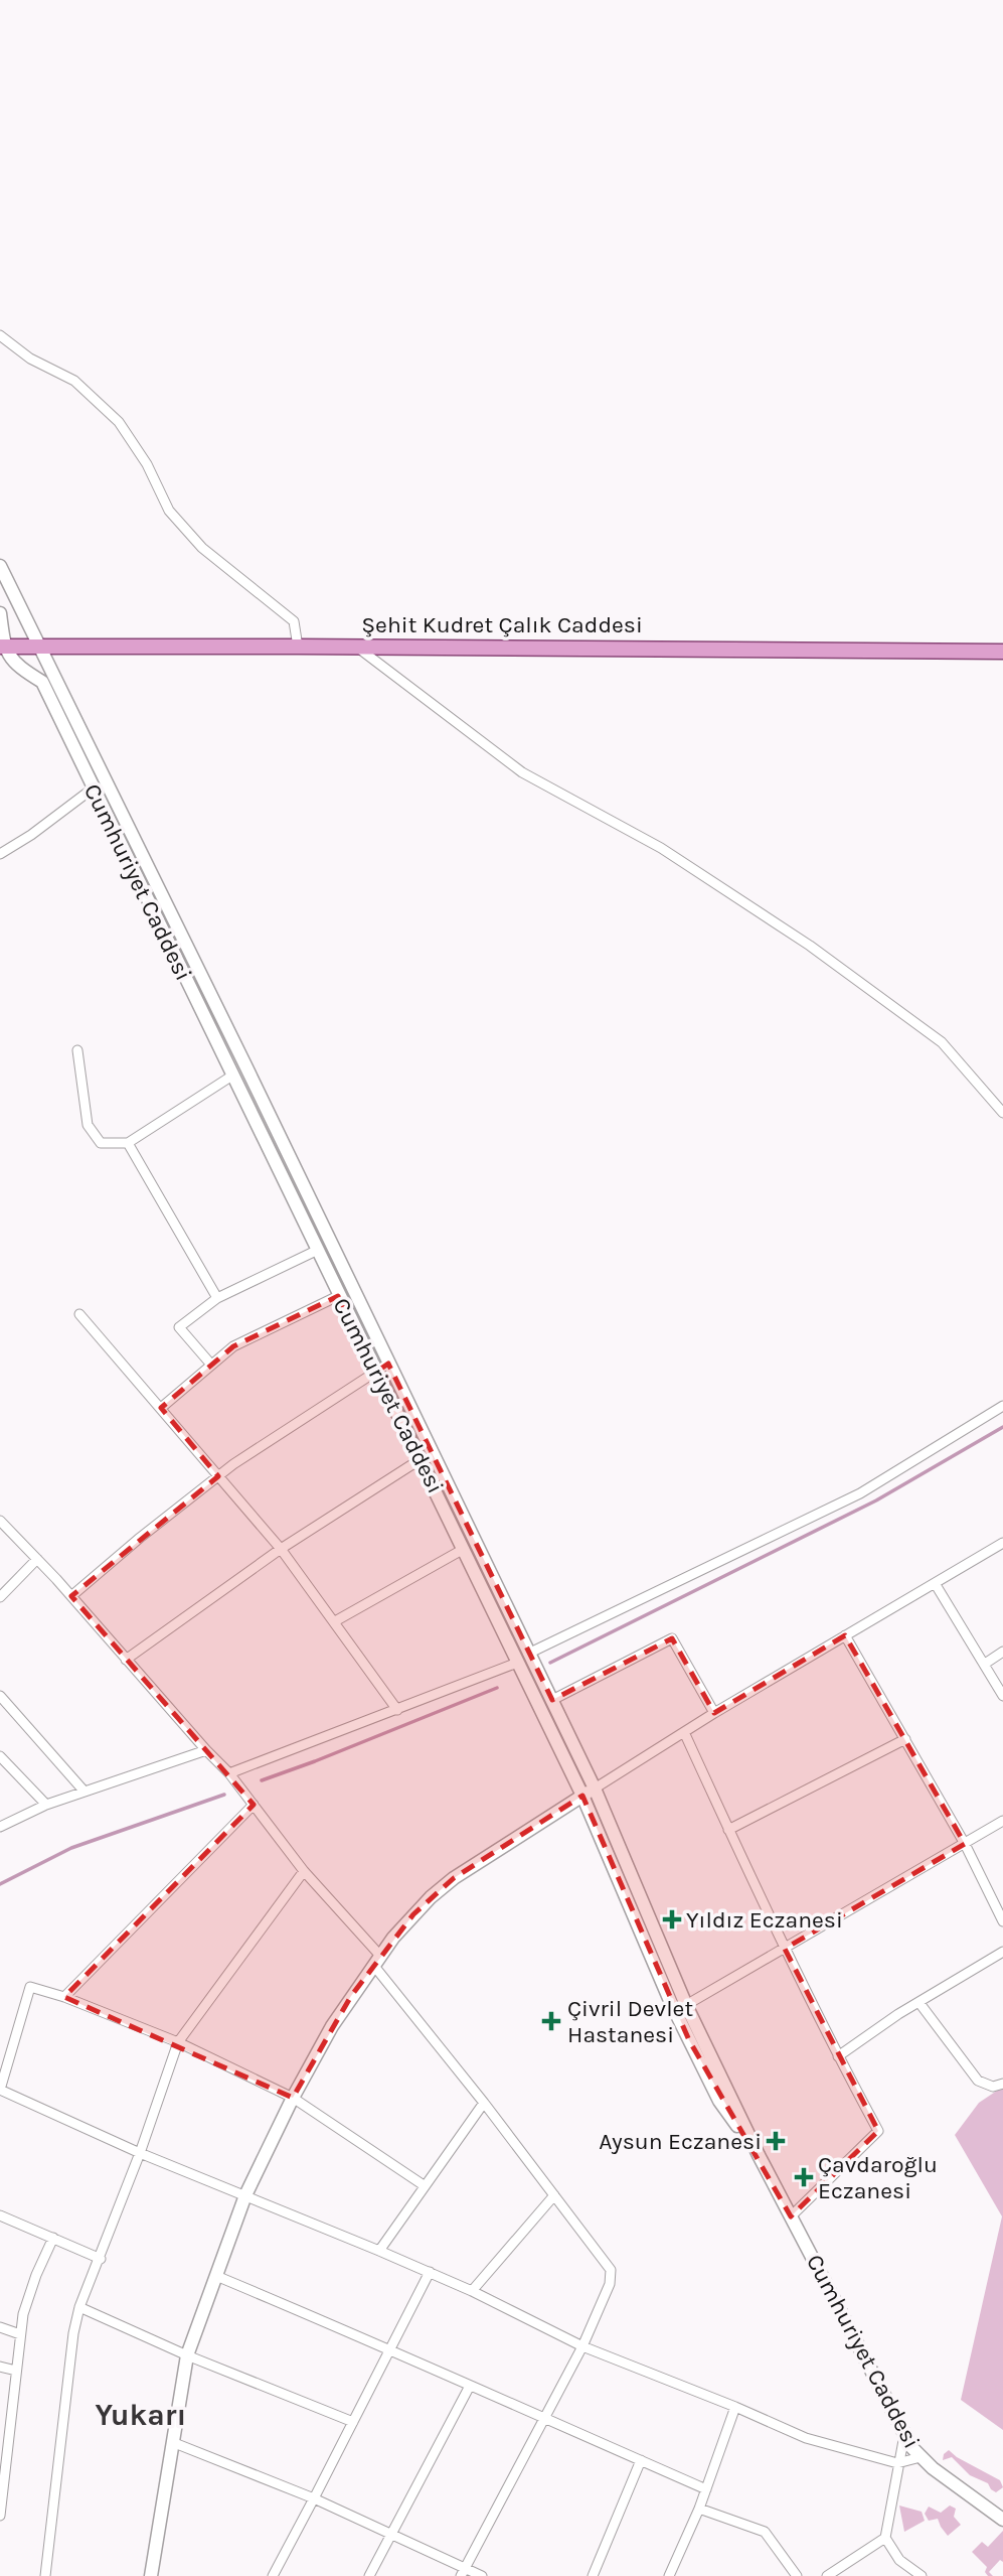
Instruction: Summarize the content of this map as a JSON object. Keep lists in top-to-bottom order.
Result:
{
  "streets": {
    "main road": ["Şehit Kudret Çalık Caddesi", "Cumhuriyet Caddesi"]
  },
  "crossings": [
    ["Şehit Kudret Çalık Caddesi", "Cumhuriyet Caddesi"]
  ],
  "districts": ["Yukarı"],
  "places": {
    "health": [
      "Yıldız Eczanesi",
      "Çivril Devlet Hastanesi",
      "Aysun Eczanesi",
      "Çavdaroğlu Eczanesi"
    ]
  }
}
